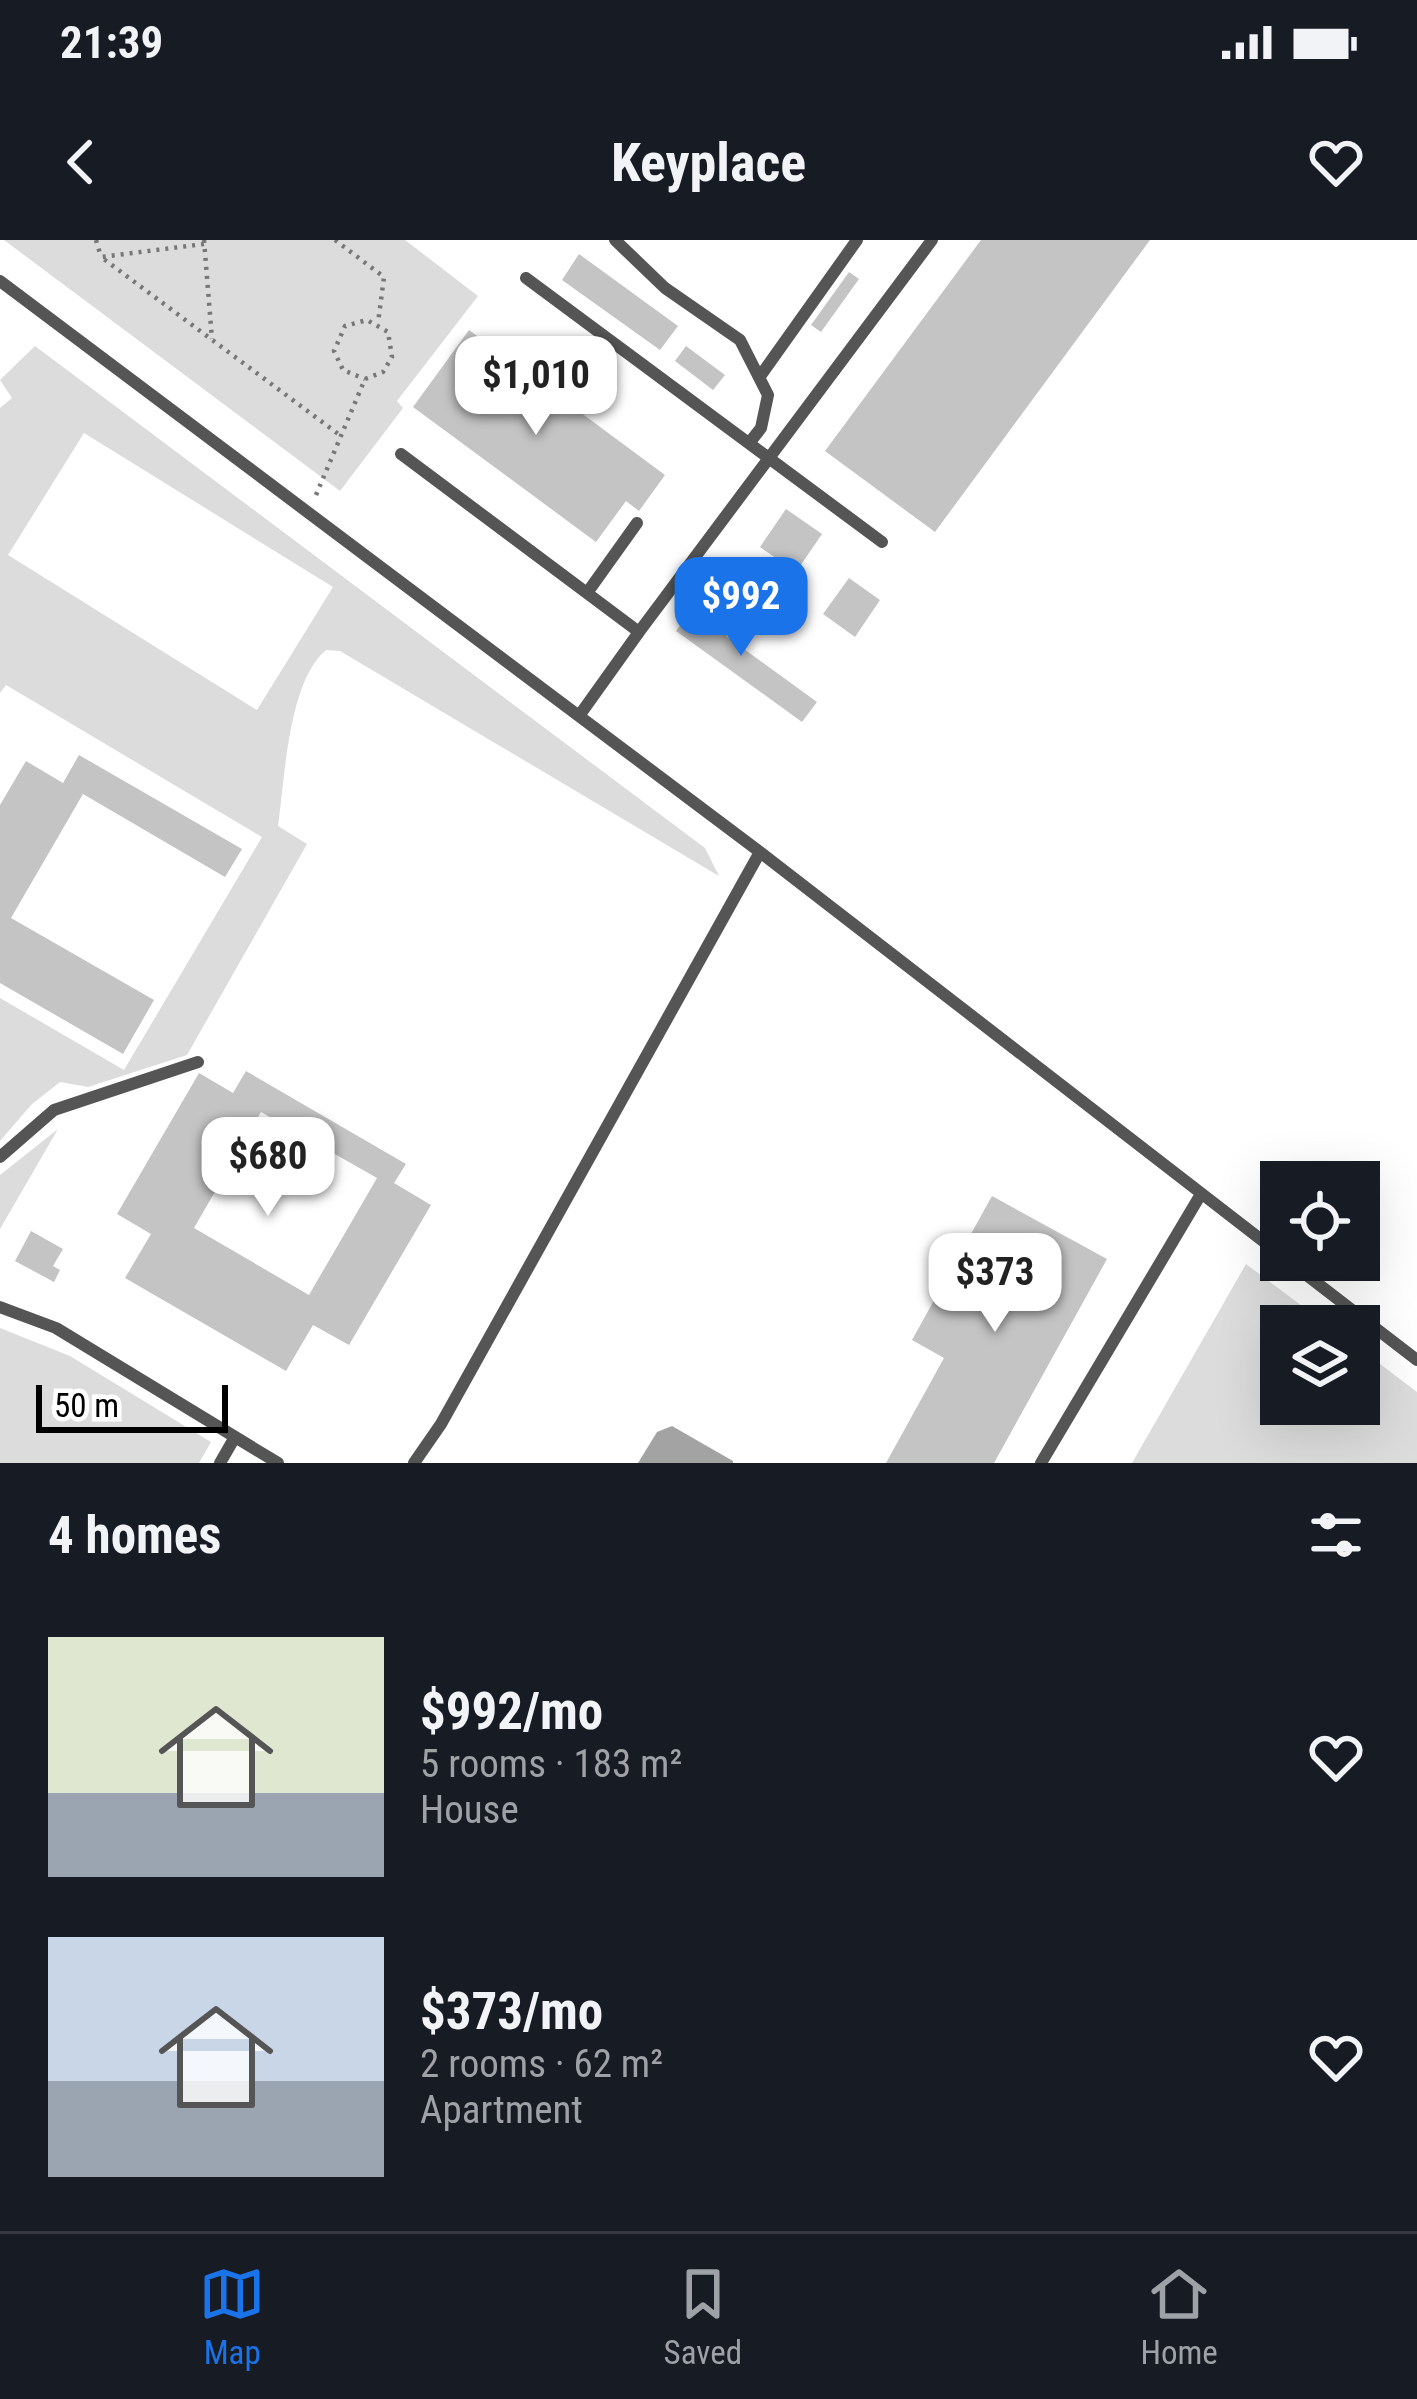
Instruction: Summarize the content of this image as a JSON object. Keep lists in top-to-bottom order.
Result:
{
  "scale_bar": "50 m",
  "page": {
    "status": "21:39",
    "header": "Keyplace",
    "price": [
      "$1,010",
      "$992",
      "$680",
      "$373"
    ],
    "scale": "50 m",
    "heading": "4 homes",
    "list": [
      {
        "name": "$992/mo",
        "note": "5 rooms · 183 m² · House"
      },
      {
        "name": "$373/mo",
        "note": "2 rooms · 62 m² · Apartment"
      }
    ],
    "tabs": ["Map", "Saved", "Home"]
  }
}
